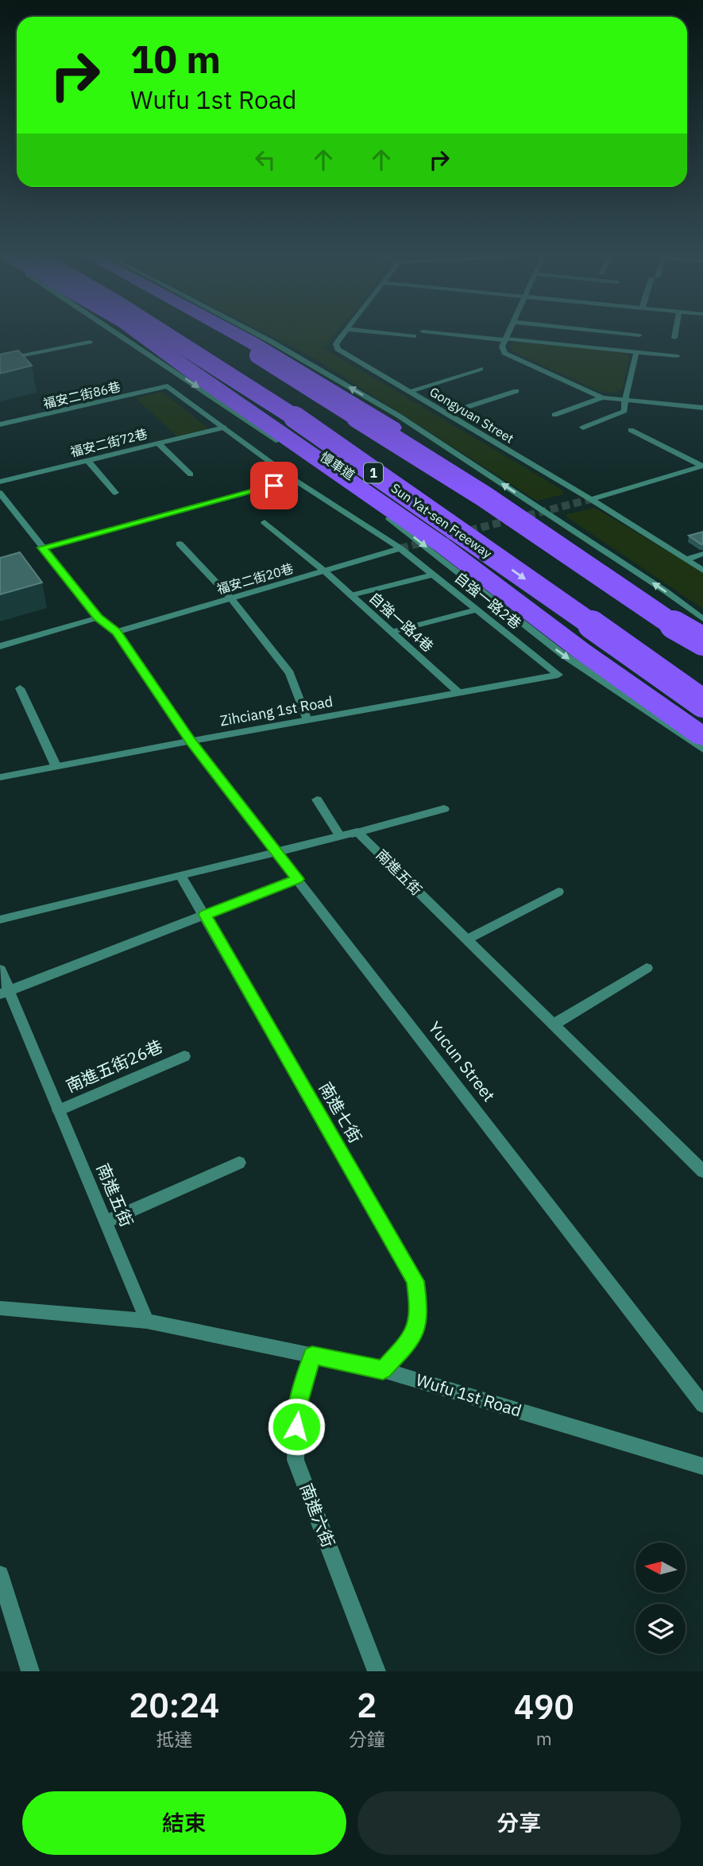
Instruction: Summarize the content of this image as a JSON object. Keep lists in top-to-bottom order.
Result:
{
  "streets": {
    "highway": ["1", "Sun Yat-sen Freeway"],
    "street": [
      "福安二街86巷",
      "Gongyuan Street",
      "福安二街72巷",
      "慢車道",
      "福安二街20巷",
      "自強一路2巷",
      "自強一路4巷",
      "Zihciang 1st Road",
      "南進五街",
      "Yucun Street",
      "南進五街26巷",
      "南進七街",
      "Wufu 1st Road",
      "南進六街"
    ]
  },
  "crossings": [
    ["福安二街86巷", "自強一路2巷"],
    ["福安二街72巷", "自強一路2巷"],
    ["福安二街20巷", "自強一路2巷"],
    ["福安二街20巷", "自強一路4巷"],
    ["福安二街20巷", "Yucun Street"],
    ["自強一路2巷", "Zihciang 1st Road"],
    ["自強一路4巷", "Zihciang 1st Road"],
    ["Zihciang 1st Road", "Yucun Street"],
    ["南進五街", "南進五街26巷"],
    ["南進五街", "Wufu 1st Road"],
    ["南進七街", "Wufu 1st Road"],
    ["Wufu 1st Road", "南進六街"]
  ],
  "north": "left",
  "page": {
    "turn": ["10 m", "Wufu 1st Road"],
    "eta": [
      "20:24",
      "抵達",
      "2",
      "分鐘",
      "490",
      "m"
    ],
    "buttons": ["結束", "分享"]
  }
}
